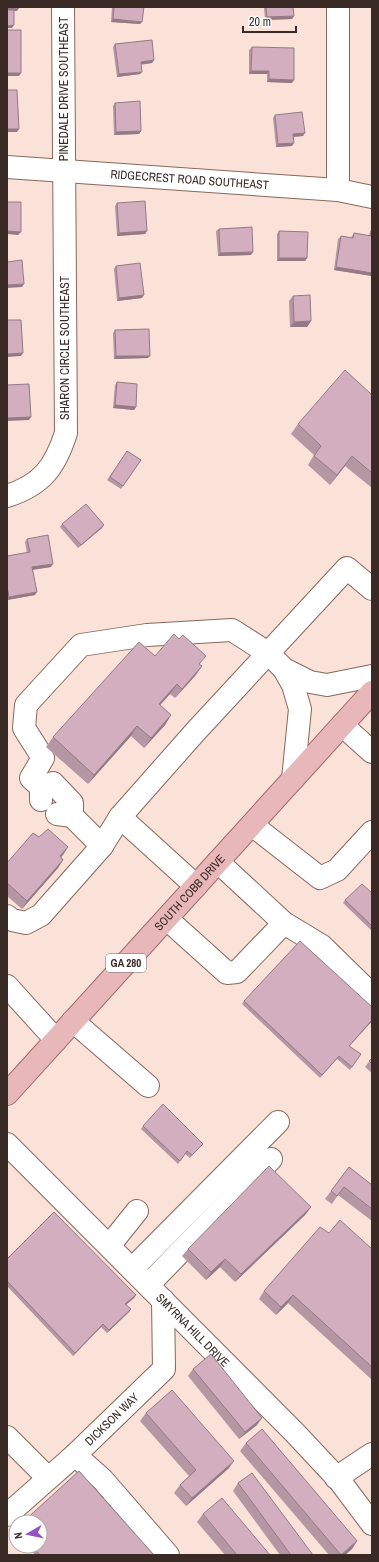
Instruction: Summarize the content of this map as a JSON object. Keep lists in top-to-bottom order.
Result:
{
  "streets": {
    "main road": ["SOUTH COBB DRIVE", "GA 280"],
    "street": [
      "PINEDALE DRIVE SOUTHEAST",
      "RIDGECREST ROAD SOUTHEAST",
      "SHARON CIRCLE SOUTHEAST",
      "SMYRNA HILL DRIVE",
      "DICKSON WAY"
    ]
  },
  "crossings": [
    ["PINEDALE DRIVE SOUTHEAST", "RIDGECREST ROAD SOUTHEAST"],
    ["PINEDALE DRIVE SOUTHEAST", "SHARON CIRCLE SOUTHEAST"],
    ["RIDGECREST ROAD SOUTHEAST", "SHARON CIRCLE SOUTHEAST"],
    ["SMYRNA HILL DRIVE", "DICKSON WAY"]
  ],
  "scale_bar": "20 m",
  "north": "left"
}
